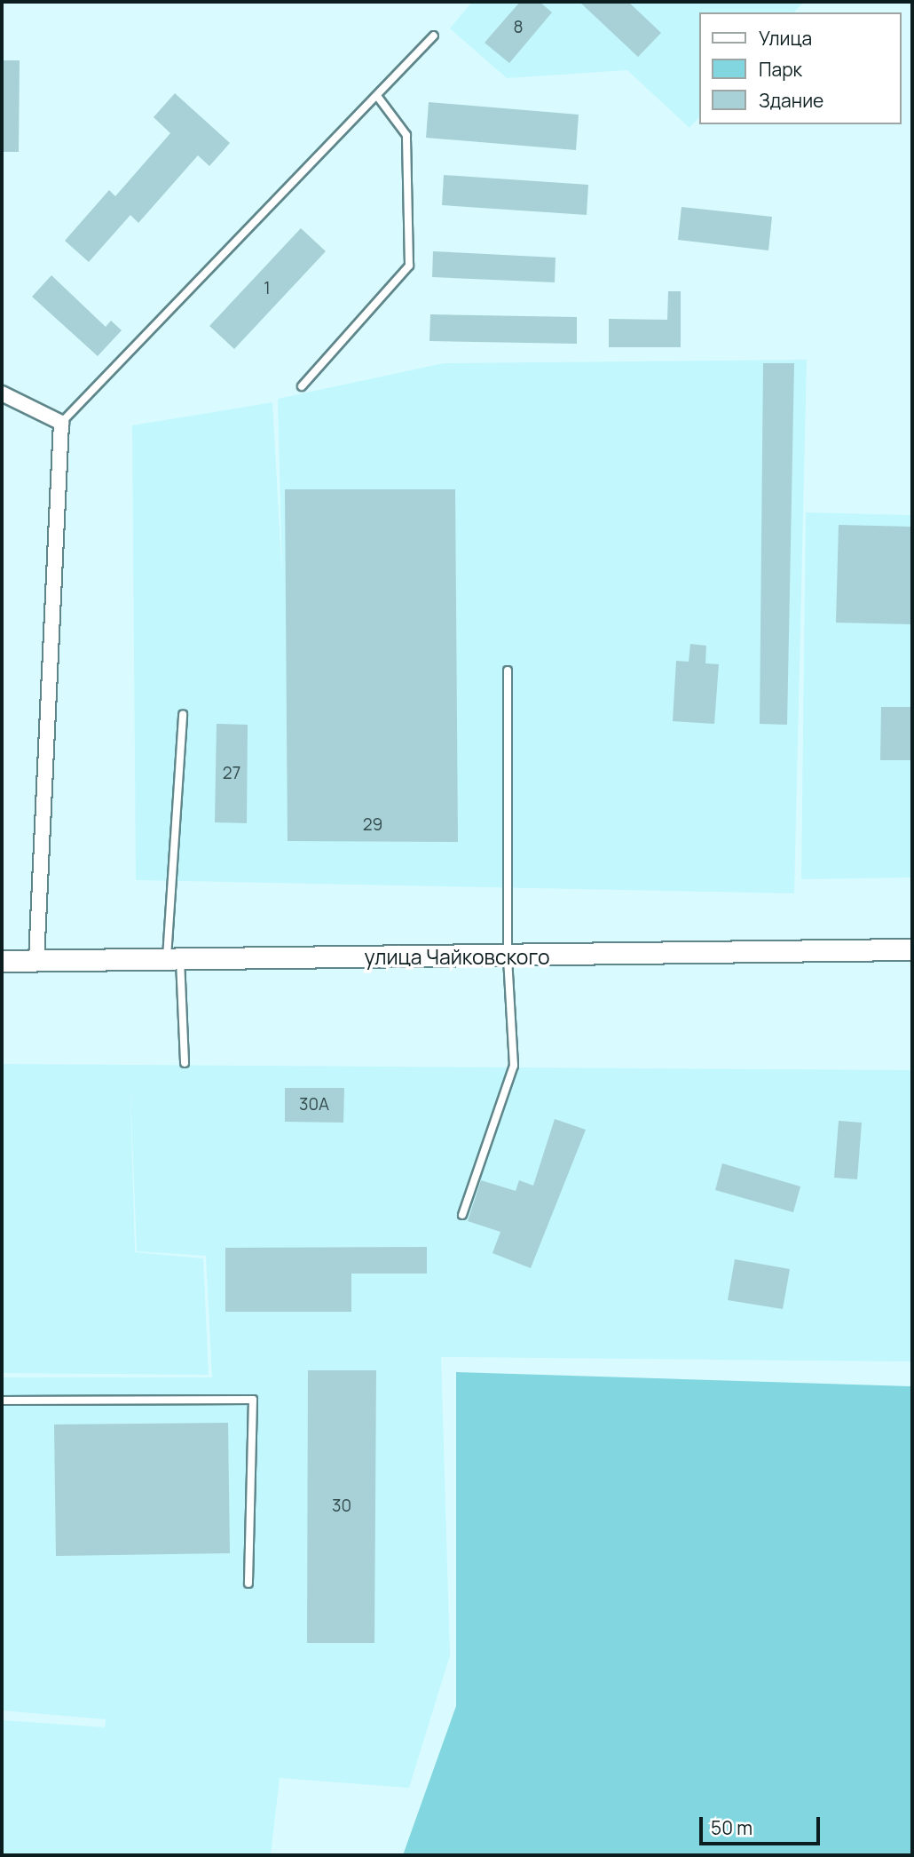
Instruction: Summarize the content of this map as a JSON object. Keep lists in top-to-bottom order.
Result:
{
  "streets": {
    "main road": ["улица Чайковского"]
  },
  "house_numbers": [
    "8",
    "1",
    "27",
    "29",
    "30А",
    "30"
  ],
  "legend": ["Улица", "Парк", "Здание"],
  "scale_bar": "50 m"
}
